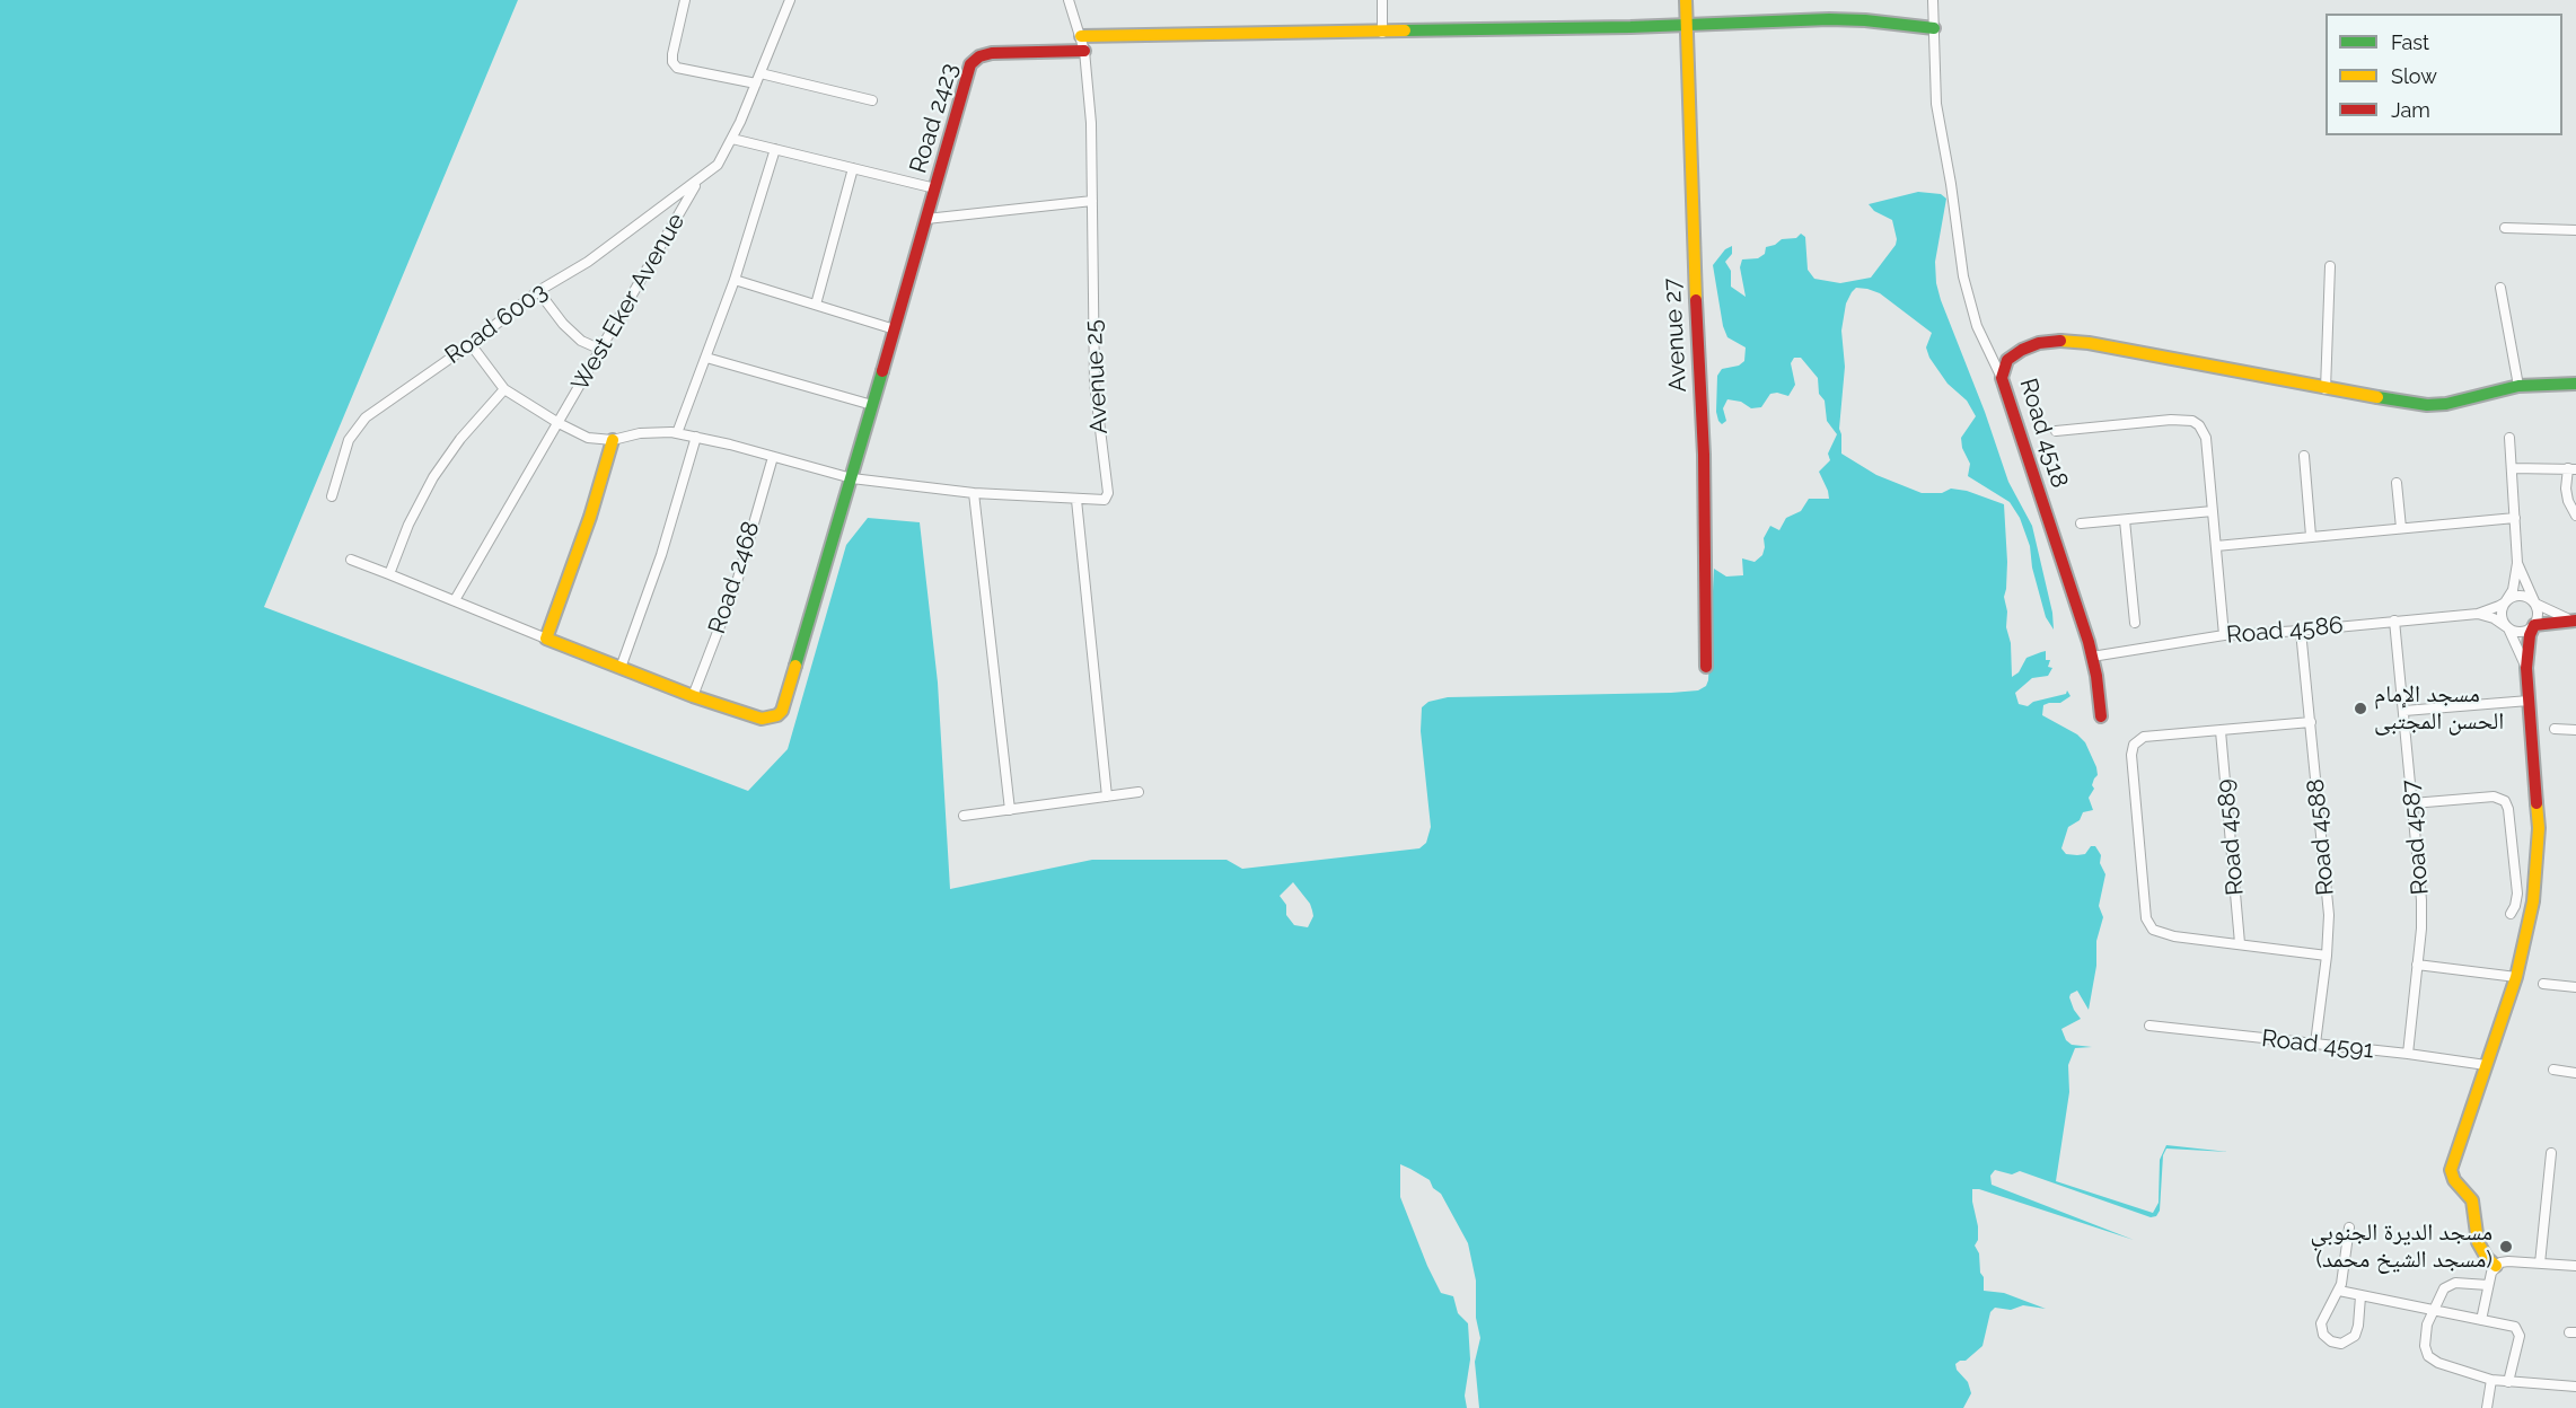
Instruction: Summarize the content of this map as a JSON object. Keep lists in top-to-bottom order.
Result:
{
  "streets": {
    "street": [
      "Road 2423",
      "West Eker Avenue",
      "Road 6003",
      "Avenue 27",
      "Avenue 25",
      "Road 4518",
      "Road 2468",
      "Road 4586",
      "Road 4589",
      "Road 4588",
      "Road 4587",
      "Road 4591"
    ]
  },
  "crossings": [
    ["Road 2423", "Avenue 25"],
    ["Road 2423", "Road 2468"],
    ["West Eker Avenue", "Road 6003"],
    ["Avenue 25", "Road 2468"],
    ["Road 4518", "Road 4586"],
    ["Road 4586", "Road 4588"],
    ["Road 4586", "Road 4587"],
    ["Road 4588", "Road 4591"],
    ["Road 4587", "Road 4591"]
  ],
  "places": ["مسجد الإمام الحسن المجتبى", "مسجد الديرة الجنوبي (مسجد الشيخ محمد)"],
  "legend": ["Fast", "Slow", "Jam"]
}
